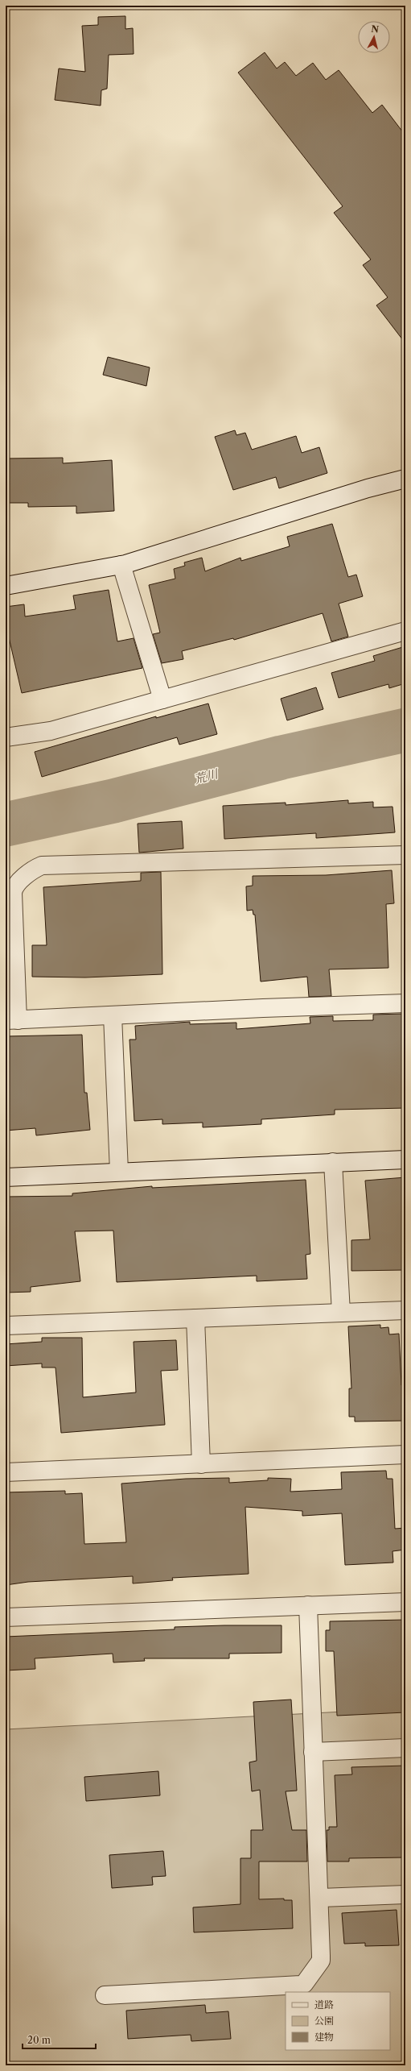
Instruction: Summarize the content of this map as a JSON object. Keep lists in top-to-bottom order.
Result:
{
  "water": ["荒川"],
  "legend": ["道路", "公園", "建物"],
  "scale_bar": "20 m",
  "north": "top"
}
